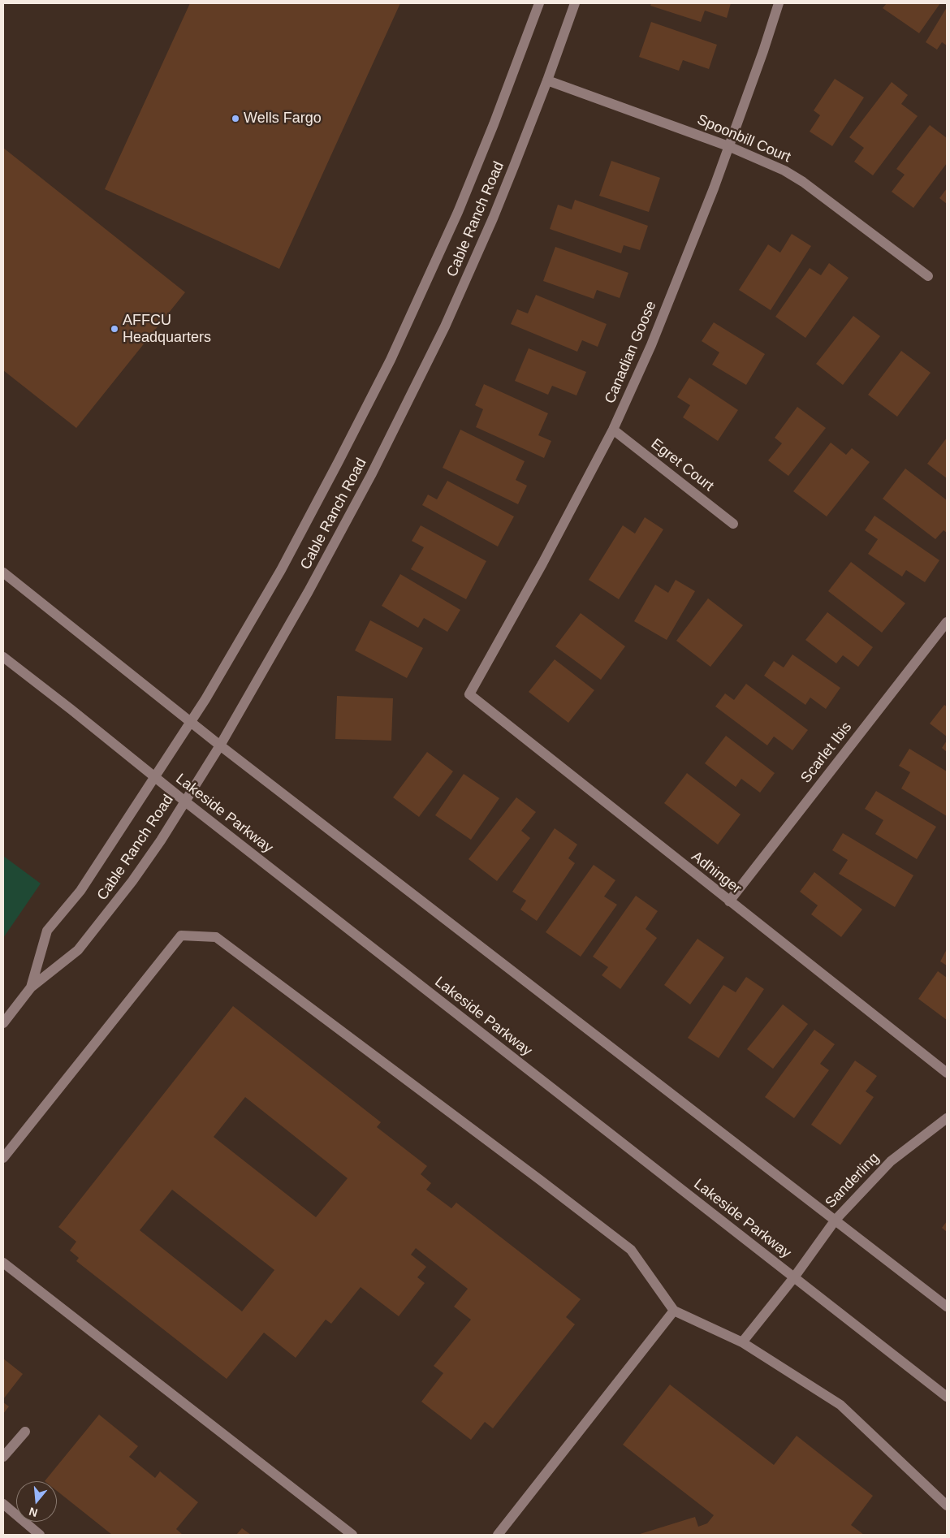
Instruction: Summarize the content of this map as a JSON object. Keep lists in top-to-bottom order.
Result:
{
  "streets": {
    "street": [
      "Spoonbill Court",
      "Cable Ranch Road",
      "Canadian Goose",
      "Egret Court",
      "Scarlet Ibis",
      "Lakeside Parkway",
      "Adhinger",
      "Sanderling"
    ]
  },
  "crossings": [
    ["Spoonbill Court", "Cable Ranch Road"],
    ["Spoonbill Court", "Canadian Goose"],
    ["Cable Ranch Road", "Lakeside Parkway"],
    ["Canadian Goose", "Egret Court"],
    ["Canadian Goose", "Adhinger"],
    ["Scarlet Ibis", "Adhinger"],
    ["Lakeside Parkway", "Sanderling"]
  ],
  "places": ["Wells Fargo", "AFFCU Headquarters"],
  "north": "bottom"
}
